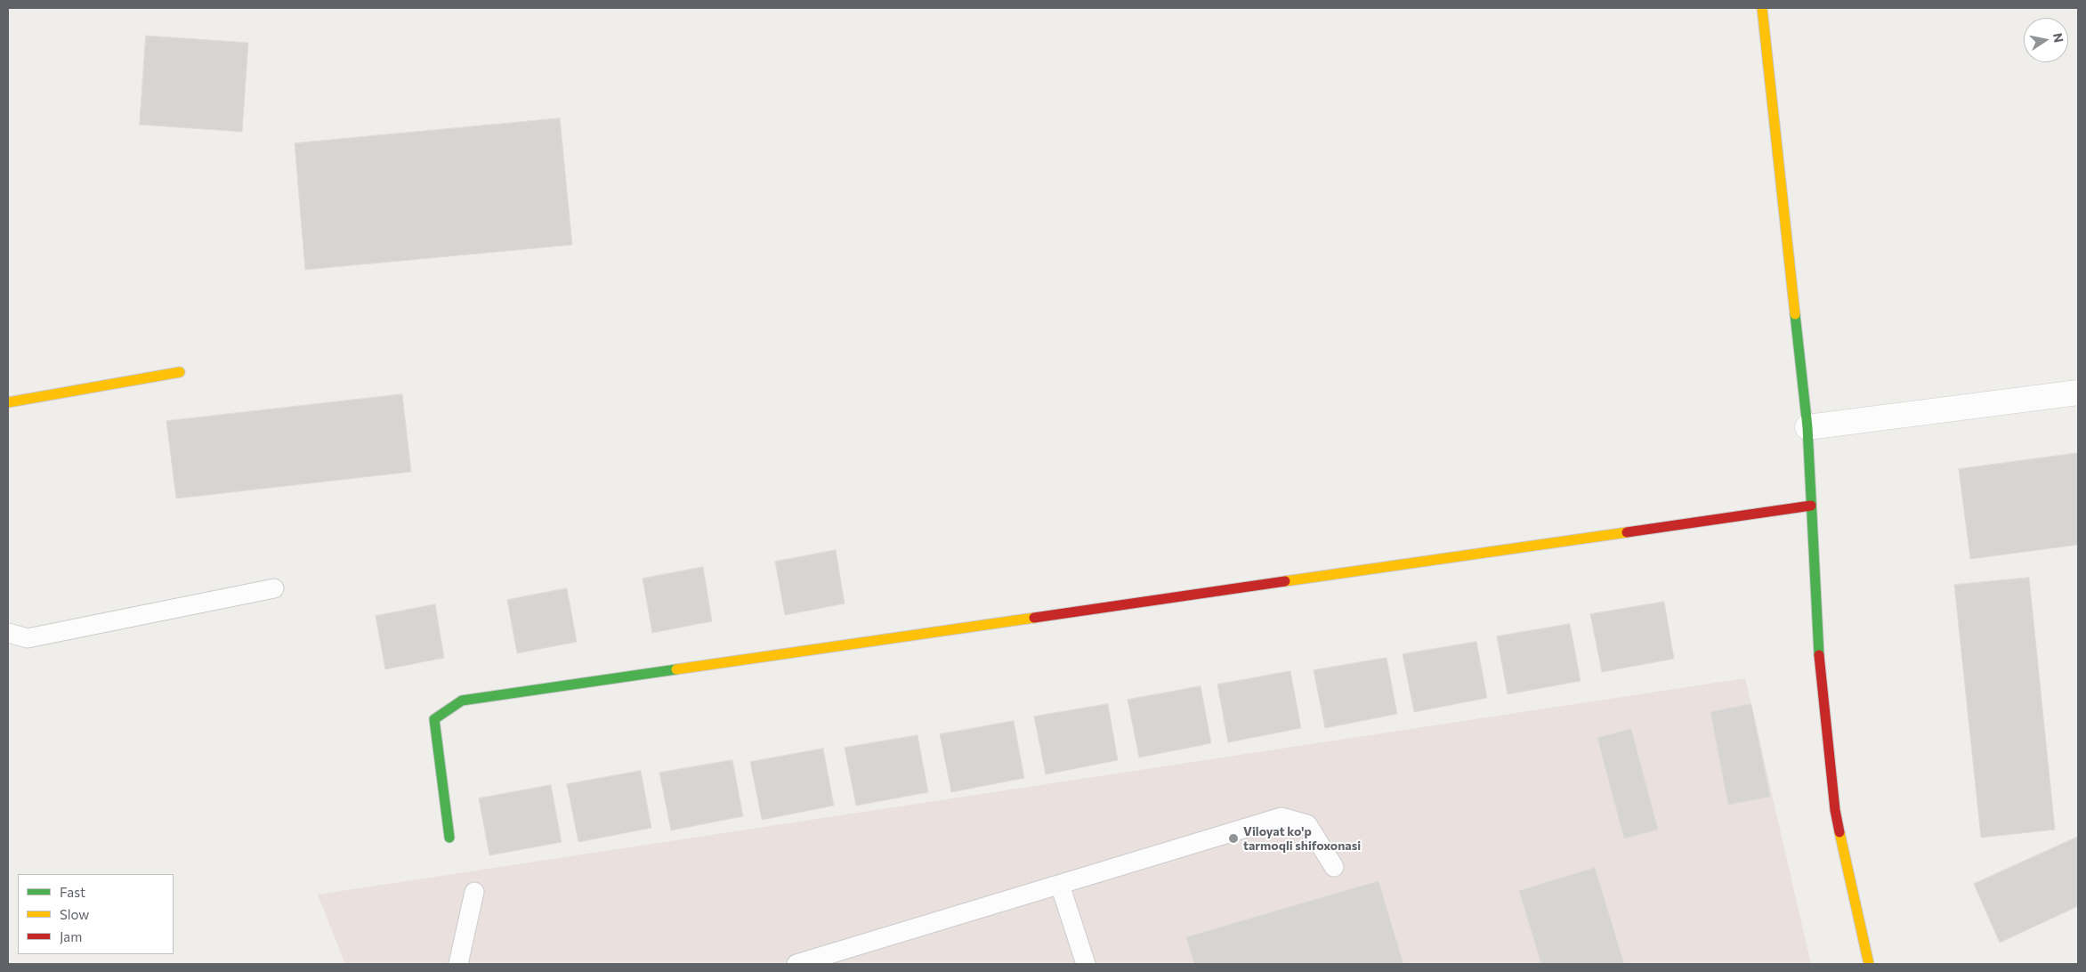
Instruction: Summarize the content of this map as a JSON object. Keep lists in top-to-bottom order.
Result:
{
  "places": ["Viloyat ko'p tarmoqli shifoxonasi"],
  "legend": ["Fast", "Slow", "Jam"],
  "north": "right"
}
